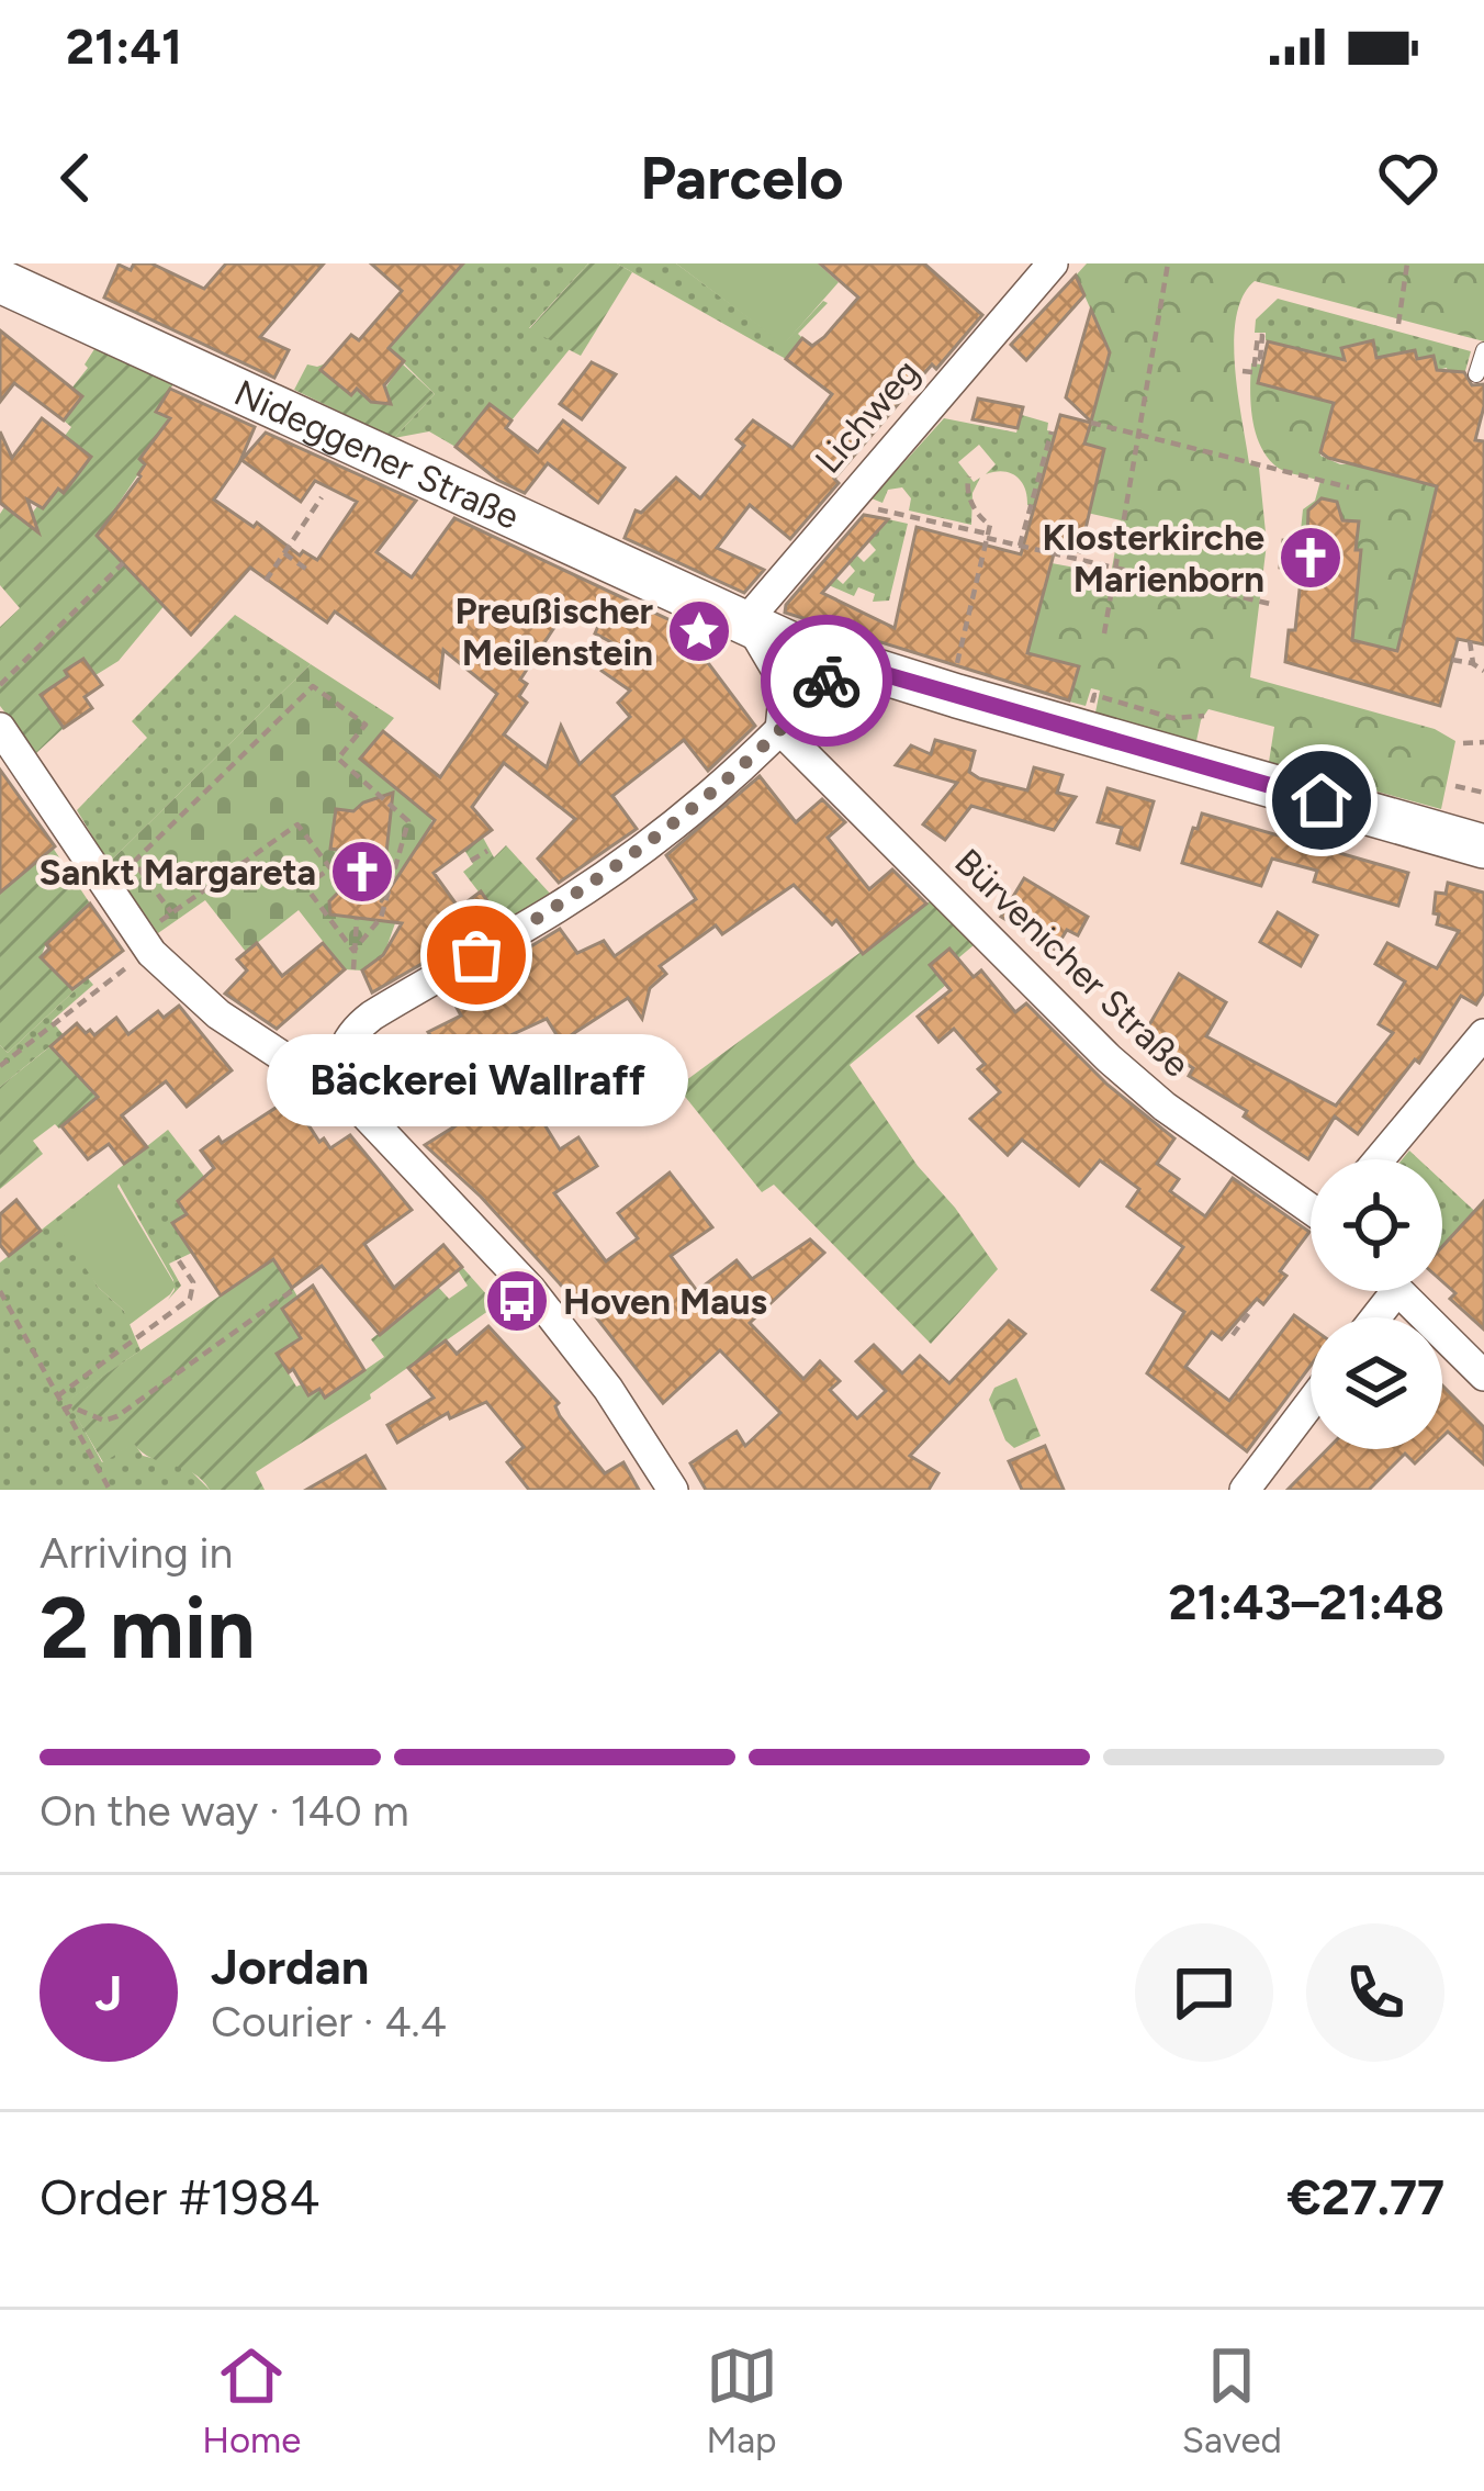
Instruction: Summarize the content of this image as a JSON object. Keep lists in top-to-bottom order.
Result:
{
  "streets": {
    "street": ["Lichweg", "Nideggener Straße", "Bürvenicher Straße"]
  },
  "crossings": [
    ["Lichweg", "Nideggener Straße"]
  ],
  "places": {
    "church": ["Klosterkirche Marienborn", "Sankt Margareta"],
    "place": ["Preußischer Meilenstein"],
    "other": ["Bäckerei Wallraff"],
    "bus stop": ["Hoven Maus"]
  },
  "page": {
    "status": "21:41",
    "header": "Parcelo",
    "bubble": "Bäckerei Wallraff",
    "heading": ["2 min", "Arriving in", "21:43–21:48"],
    "panel": [
      "Jordan",
      "Courier · 4.4",
      "Order #1984",
      "€27.77"
    ],
    "bar": "On the way · 140 m",
    "round": "J",
    "tabs": ["Home", "Map", "Saved"]
  }
}
